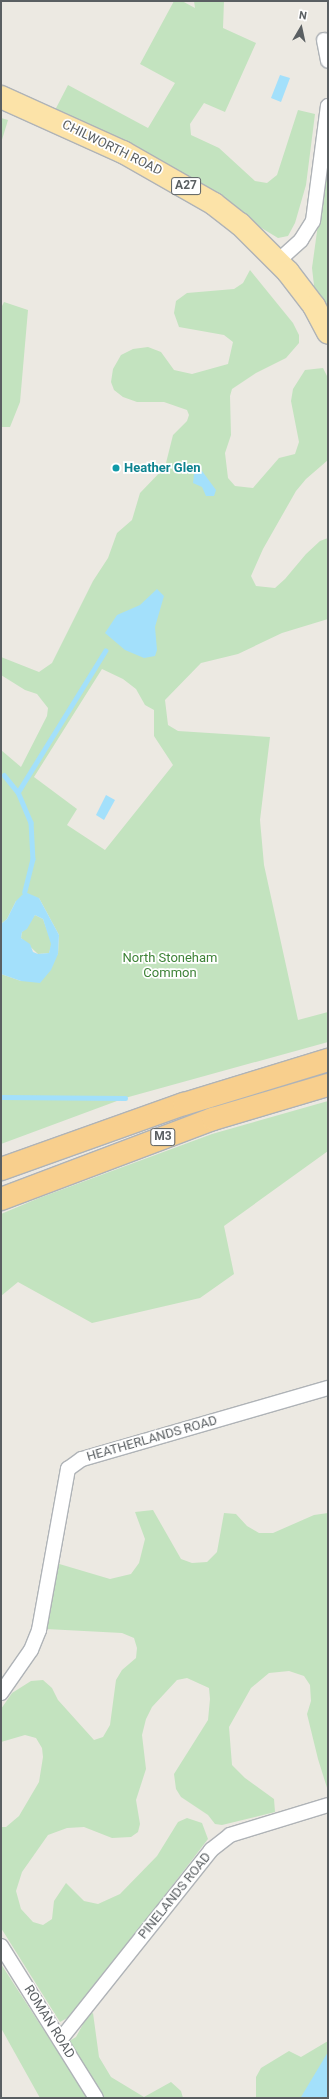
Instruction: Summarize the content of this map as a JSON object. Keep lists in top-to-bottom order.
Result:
{
  "streets": {
    "highway": ["M3"],
    "main road": ["CHILWORTH ROAD", "A27"],
    "street": ["HEATHERLANDS ROAD", "PINELANDS ROAD", "ROMAN ROAD"]
  },
  "crossings": [
    ["PINELANDS ROAD", "ROMAN ROAD"]
  ],
  "parks": ["North Stoneham Common"],
  "places": ["Heather Glen"],
  "north": "top"
}
